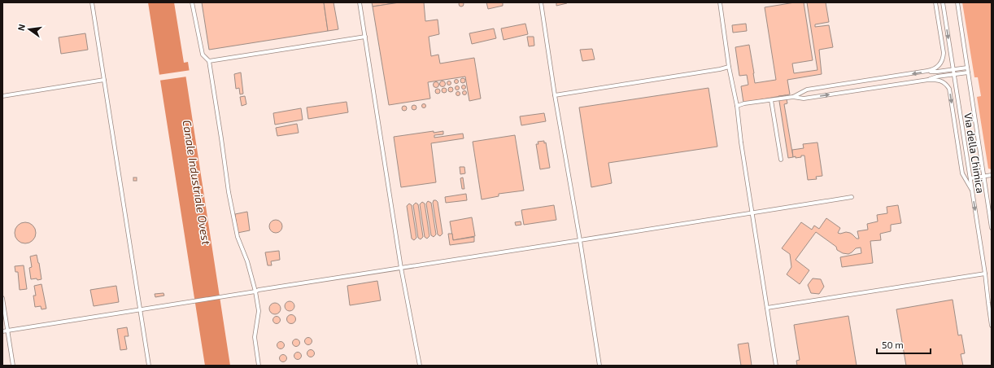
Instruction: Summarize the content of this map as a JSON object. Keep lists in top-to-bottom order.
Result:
{
  "streets": {
    "lane": ["Via della Chimica"]
  },
  "water": ["Canale Industriale Ovest"],
  "scale_bar": "50 m",
  "north": "left"
}
